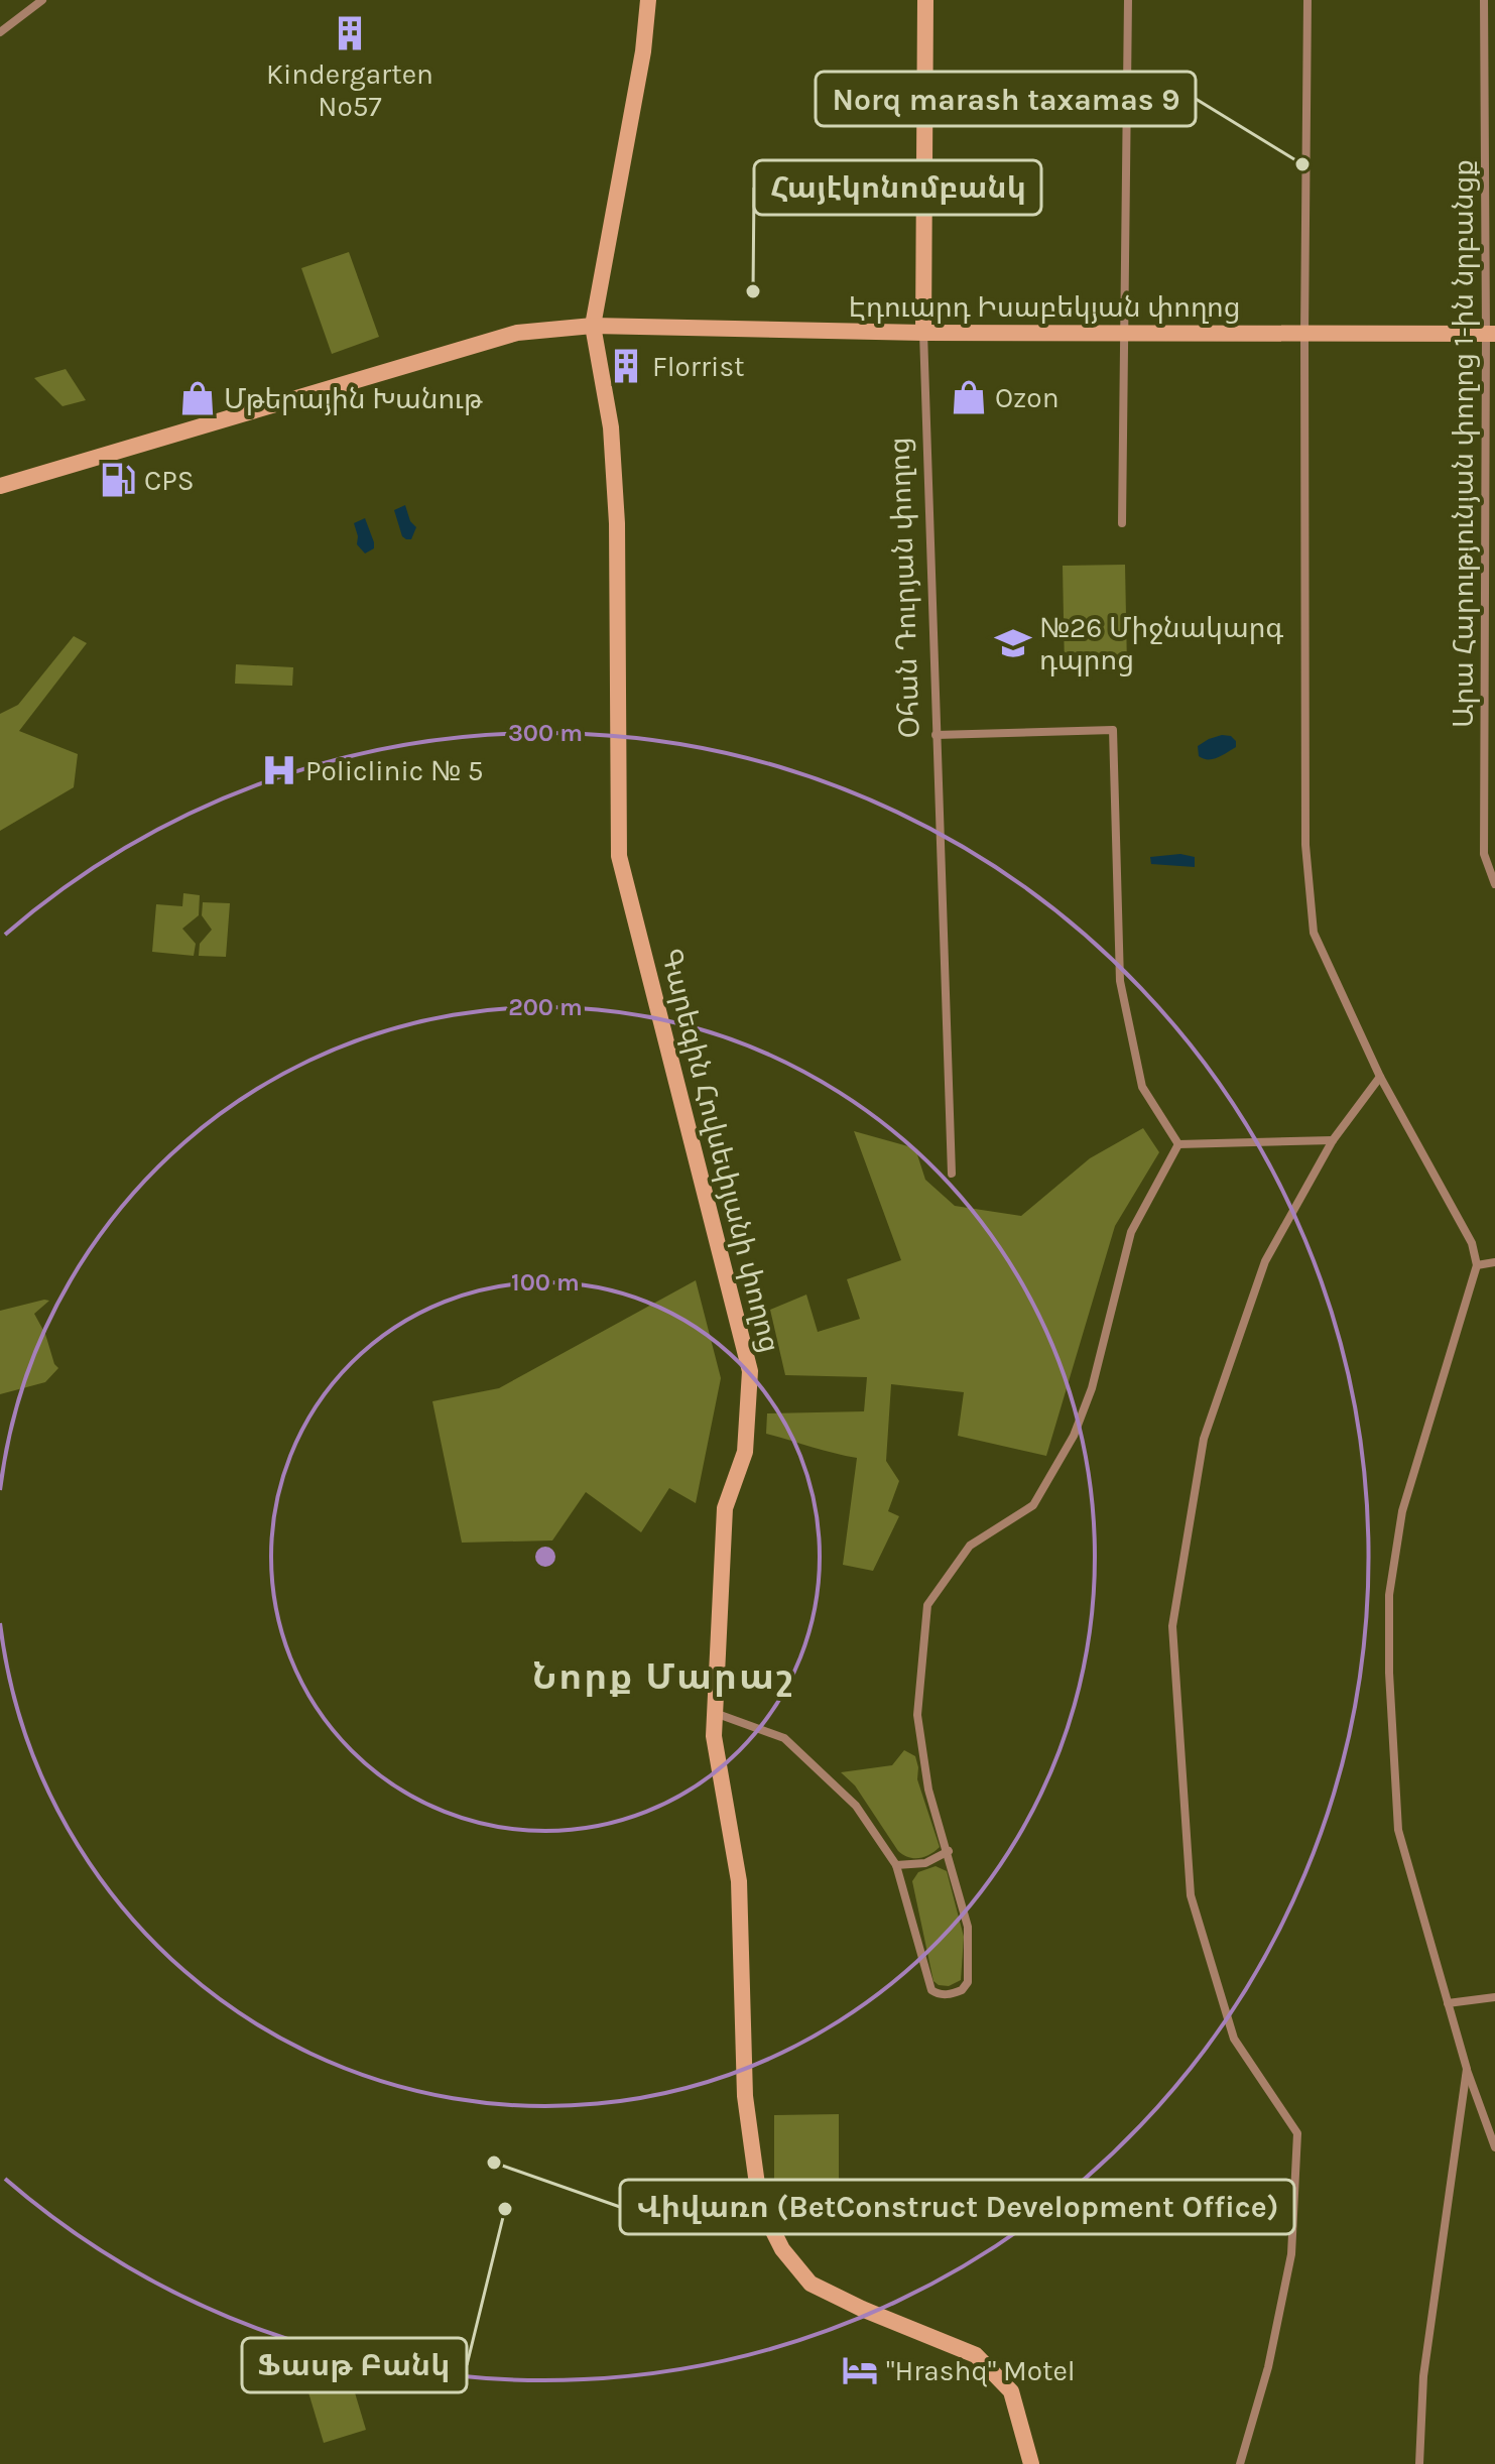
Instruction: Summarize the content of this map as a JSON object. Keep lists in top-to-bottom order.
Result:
{
  "streets": {
    "main road": ["Էդուարդ Իսաբեկյան փողոց", "Օհան Դուրյան փողոց", "Գարեգին Հովսեփյանի փողոց"],
    "street": ["Արա Հարությունյան փողոց 1-ին նրբանցք"]
  },
  "crossings": [
    ["Էդուարդ Իսաբեկյան փողոց", "Արա Հարությունյան փողոց 1-ին նրբանցք"],
    ["Էդուարդ Իսաբեկյան փողոց", "Օհան Դուրյան փողոց"],
    ["Էդուարդ Իսաբեկյան փողոց", "Գարեգին Հովսեփյանի փողոց"]
  ],
  "districts": ["Նորք Մարաշ"],
  "places": {
    "building": ["Kindergarten No57", "Florrist"],
    "other": [
      "Norq marash taxamas 9",
      "Հայէկոնոմբանկ",
      "Վիվառո (BetConstruct Development Office)",
      "Ֆասթ Բանկ"
    ],
    "shop": ["Ozon", "Մթերային Խանութ"],
    "fuel station": ["CPS"],
    "school or university": ["№26 Միջնակարգ դպրոց"],
    "hospital": ["Policlinic № 5"],
    "hotel": ["\"Hrashq\" Motel"]
  },
  "rings": ["300 m", "200 m", "100 m"]
}
